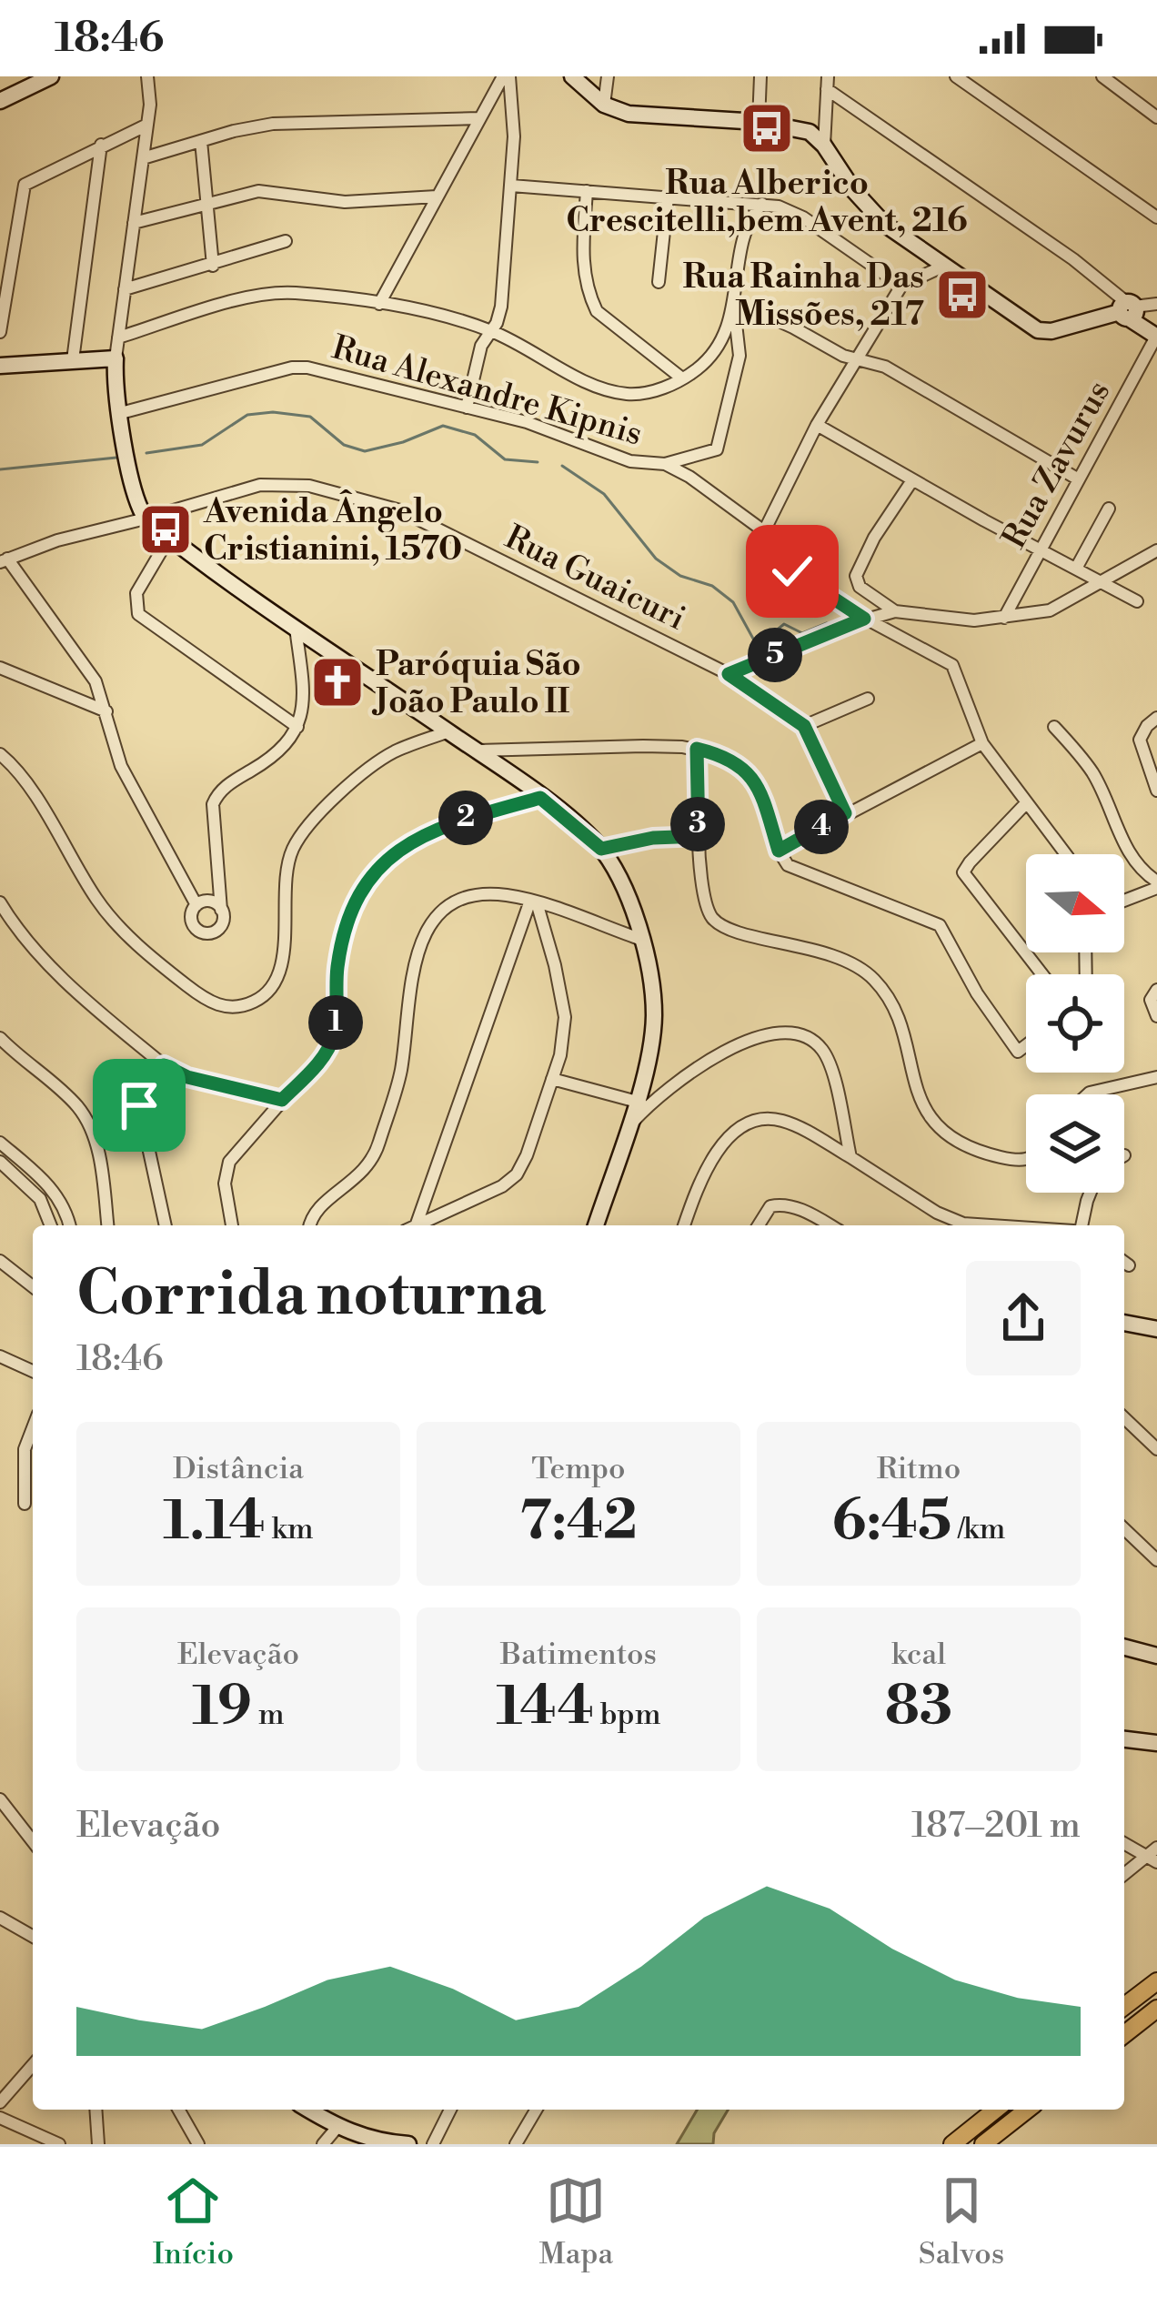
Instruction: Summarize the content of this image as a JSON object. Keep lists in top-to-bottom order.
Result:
{
  "streets": {
    "street": ["Rua Alexandre Kipnis", "Rua Zavurus", "Rua Guaicuri"]
  },
  "places": {
    "bus stop": ["Rua Alberico Crescitelli,bem Avent, 216", "Rua Rainha Das Missões, 217", "Avenida Ângelo Cristianini, 1570"],
    "church": ["Paróquia São João Paulo II"]
  },
  "north": "right",
  "page": {
    "status": "18:46",
    "pins": [
      "5",
      "2",
      "3",
      "4",
      "1"
    ],
    "heading": ["Corrida noturna", "18:46"],
    "stats": [
      ["Distância", "1.14 km"],
      ["Tempo", "7:42"],
      ["Ritmo", "6:45 /km"],
      ["Elevação", "19 m"],
      ["Batimentos", "144 bpm"],
      ["kcal", "83"]
    ],
    "chart": ["Elevação", "187–201 m"],
    "tabs": ["Início", "Mapa", "Salvos"]
  }
}
